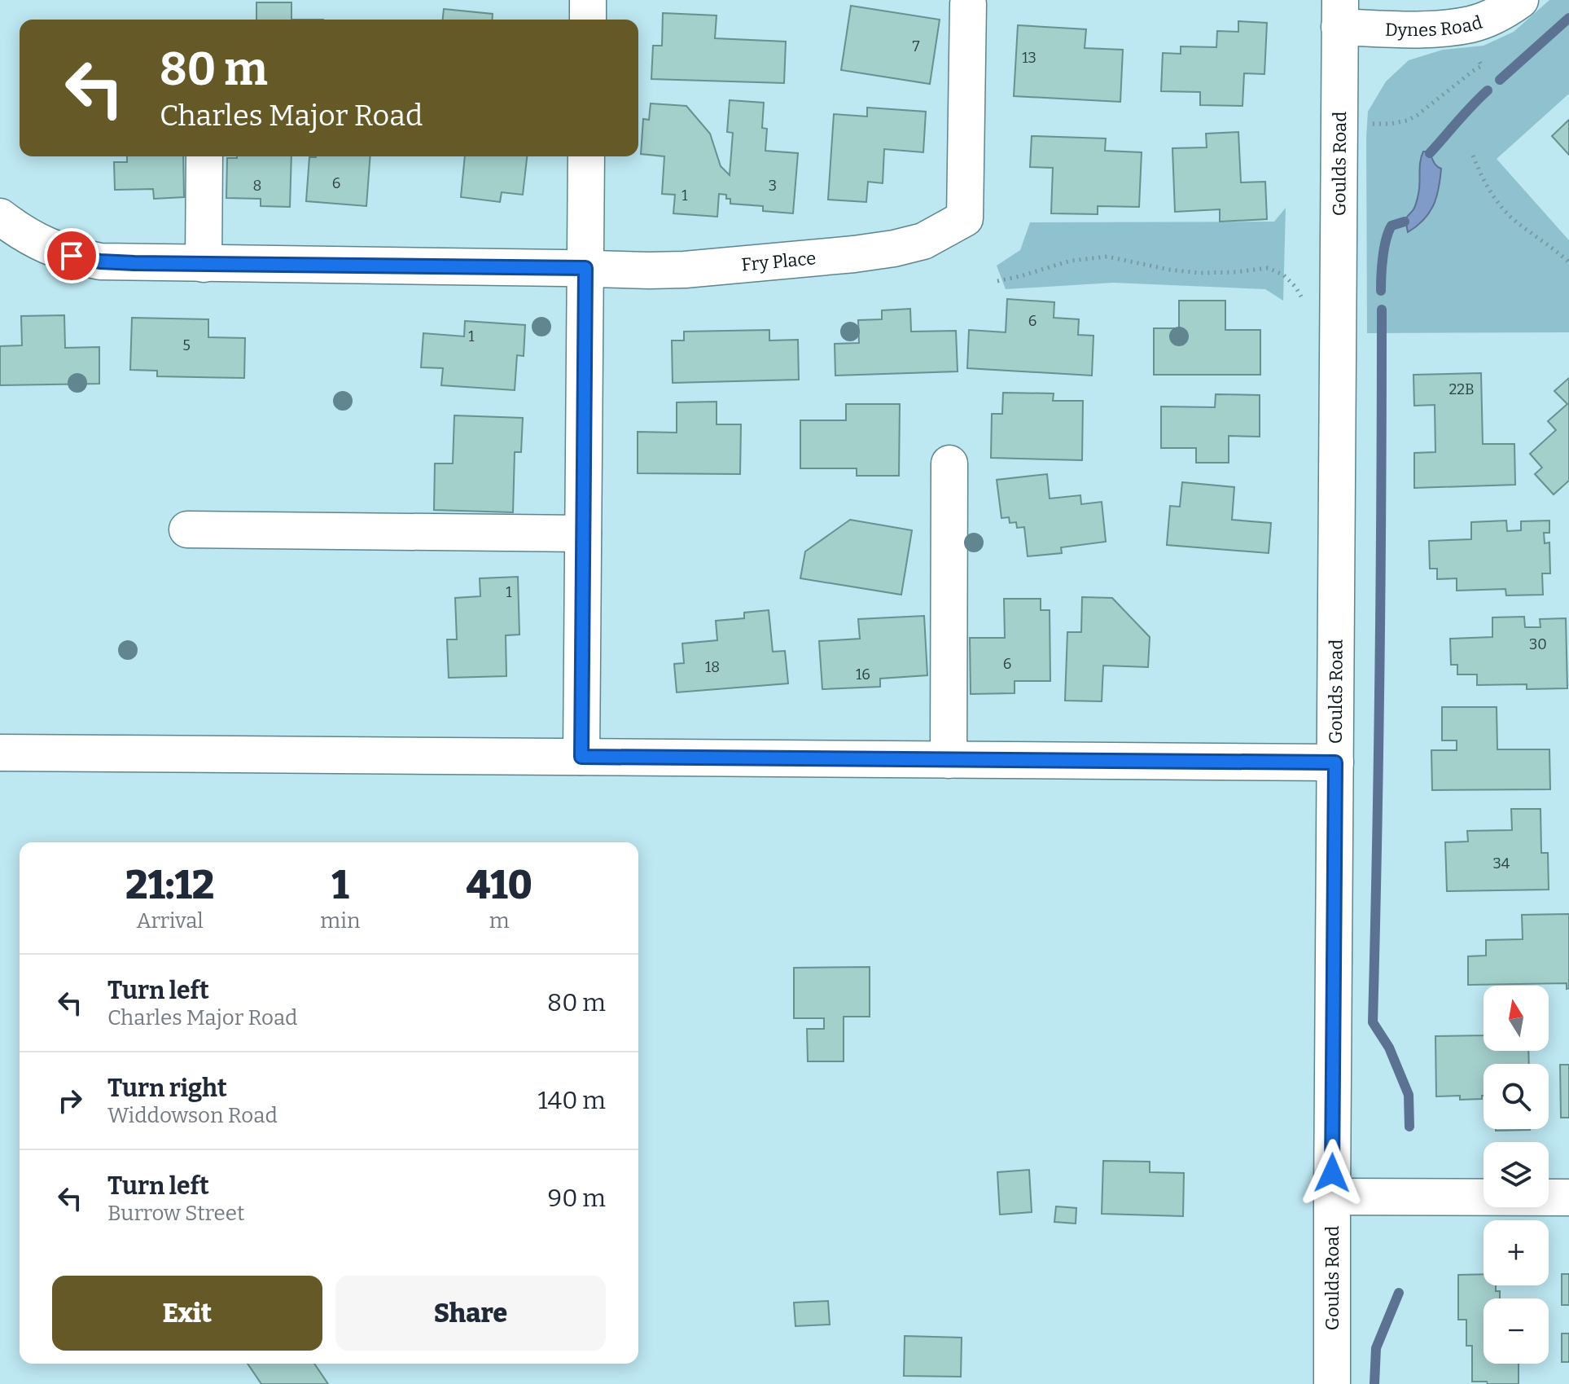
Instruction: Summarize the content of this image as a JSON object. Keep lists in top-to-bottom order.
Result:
{
  "streets": {
    "street": ["Dynes Road", "Goulds Road", "Fry Place"]
  },
  "crossings": [
    ["Dynes Road", "Goulds Road"]
  ],
  "house_numbers": [
    "7",
    "13",
    "6",
    "8",
    "3",
    "1",
    "6",
    "1",
    "5",
    "22B",
    "1",
    "30",
    "6",
    "18",
    "16",
    "34"
  ],
  "north": "top",
  "page": {
    "turn": ["80 m", "Charles Major Road"],
    "eta": [
      "21:12",
      "Arrival",
      "1",
      "min",
      "410",
      "m"
    ],
    "list": [
      {
        "name": "Turn left",
        "note": "Charles Major Road",
        "value": "80 m"
      },
      {
        "name": "Turn right",
        "note": "Widdowson Road",
        "value": "140 m"
      },
      {
        "name": "Turn left",
        "note": "Burrow Street",
        "value": "90 m"
      }
    ],
    "map_buttons": ["+", "−"],
    "buttons": ["Exit", "Share"]
  }
}
